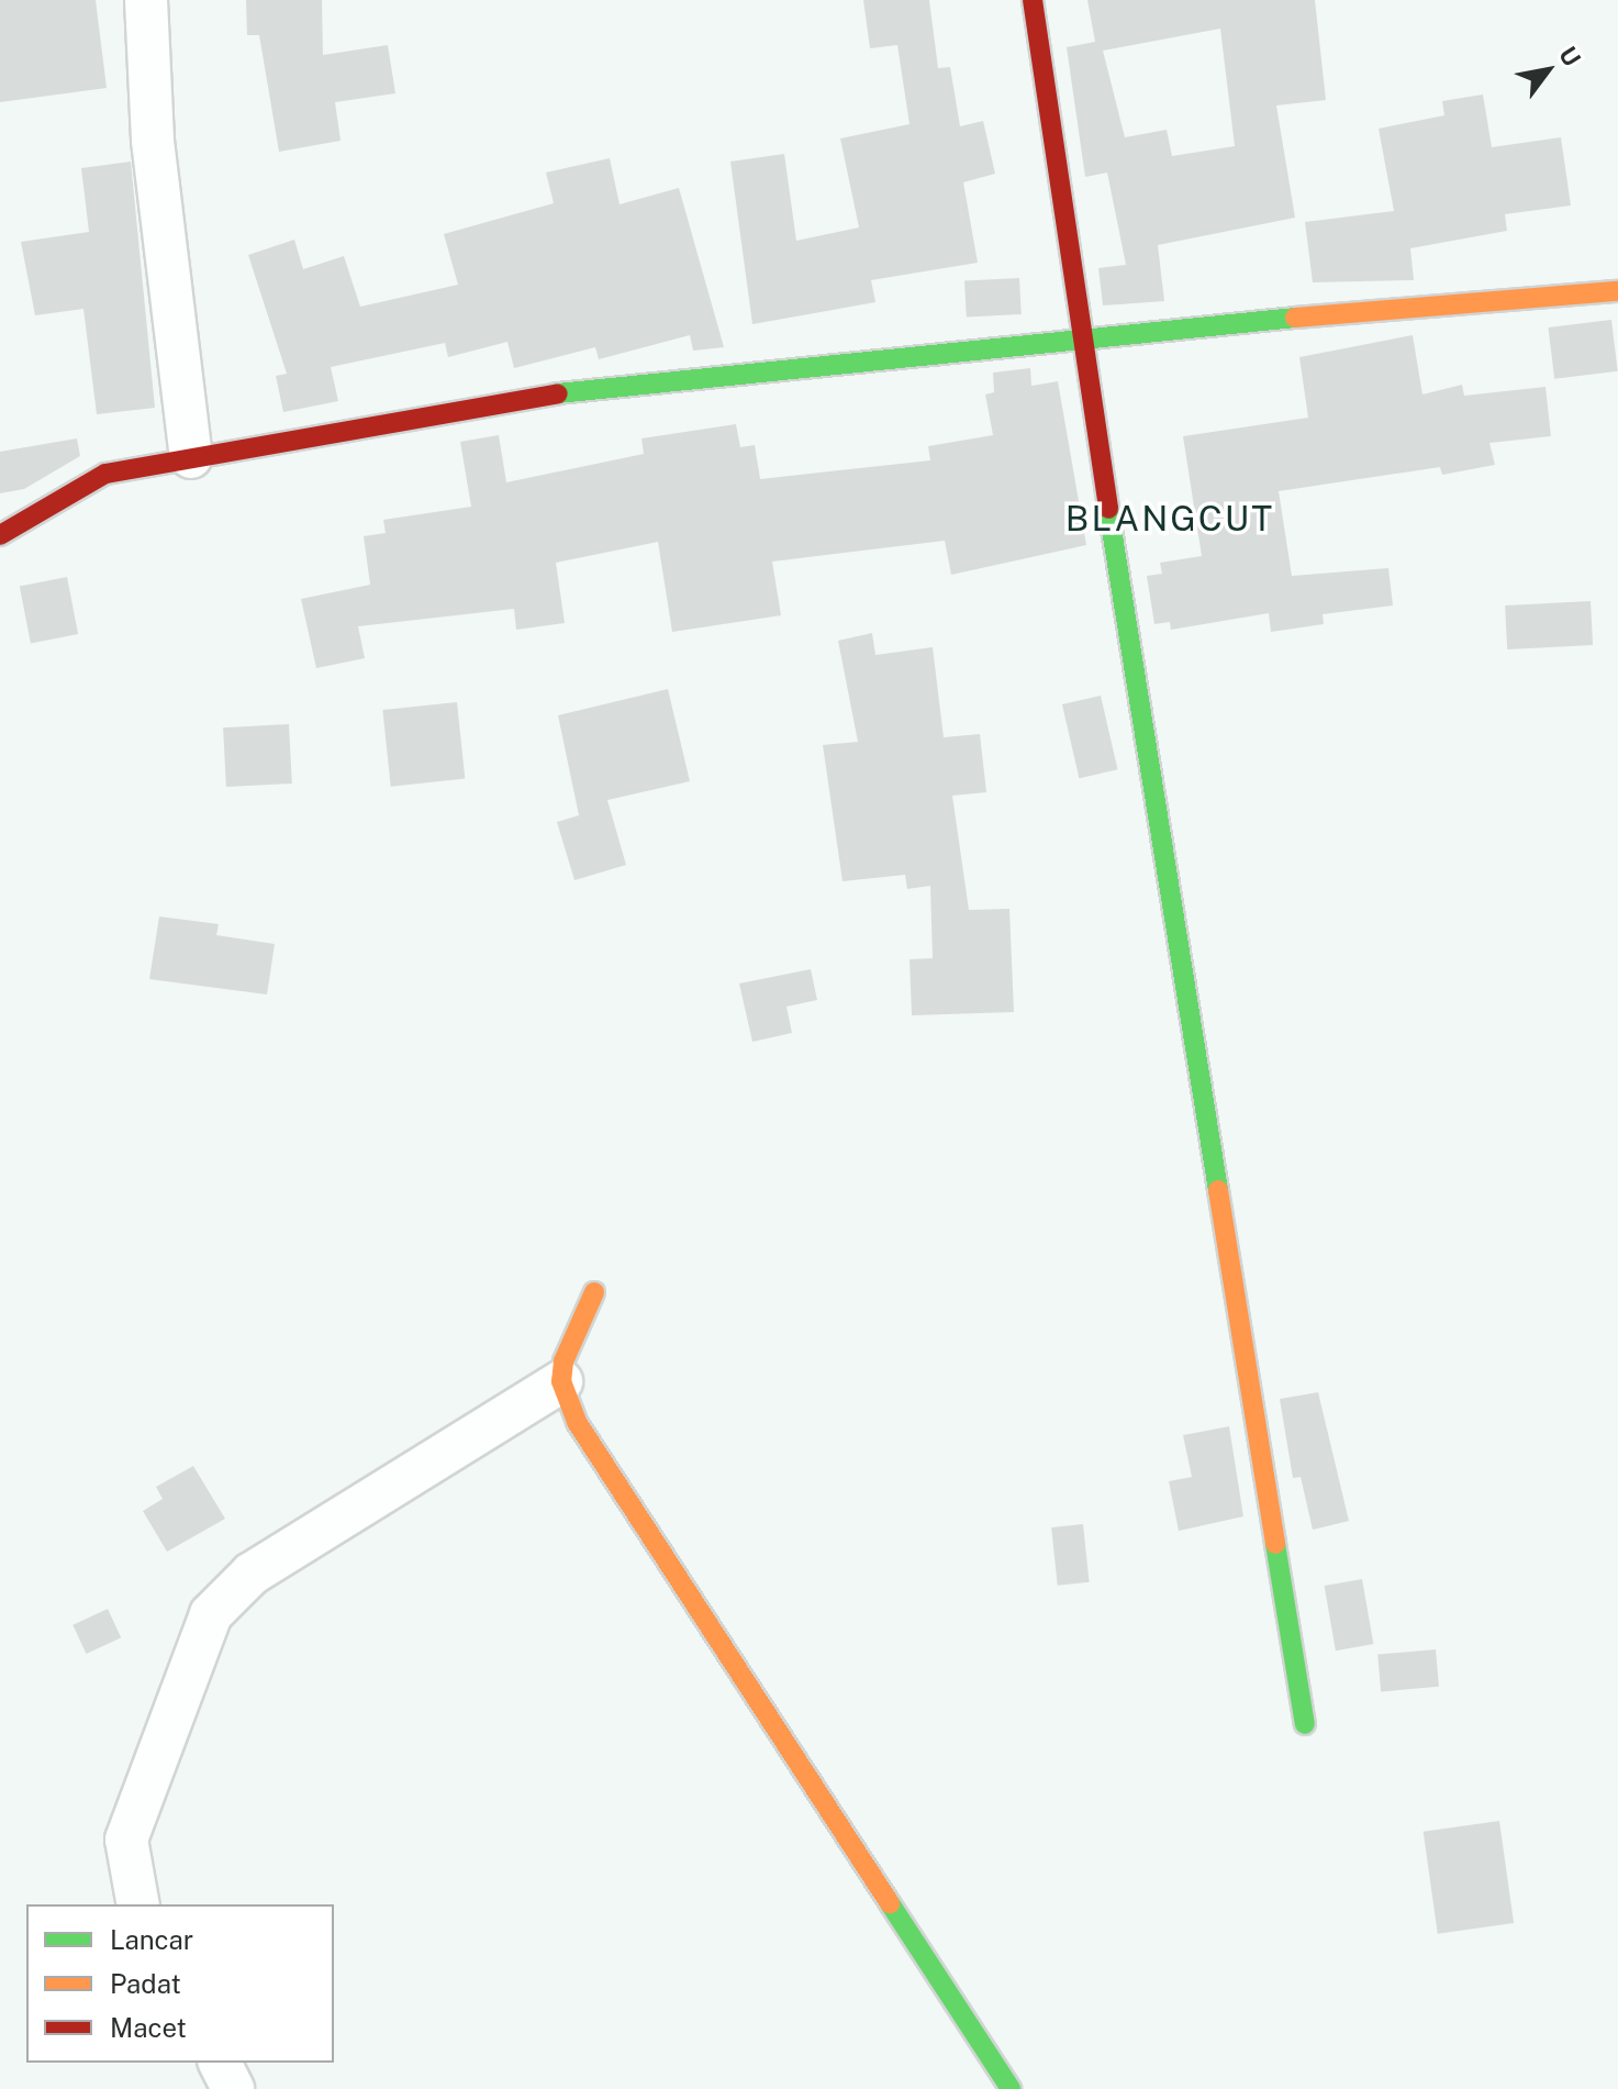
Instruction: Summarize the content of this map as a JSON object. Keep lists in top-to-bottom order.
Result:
{
  "districts": ["BLANGCUT"],
  "legend": ["Lancar", "Padat", "Macet"],
  "north": "top right"
}
